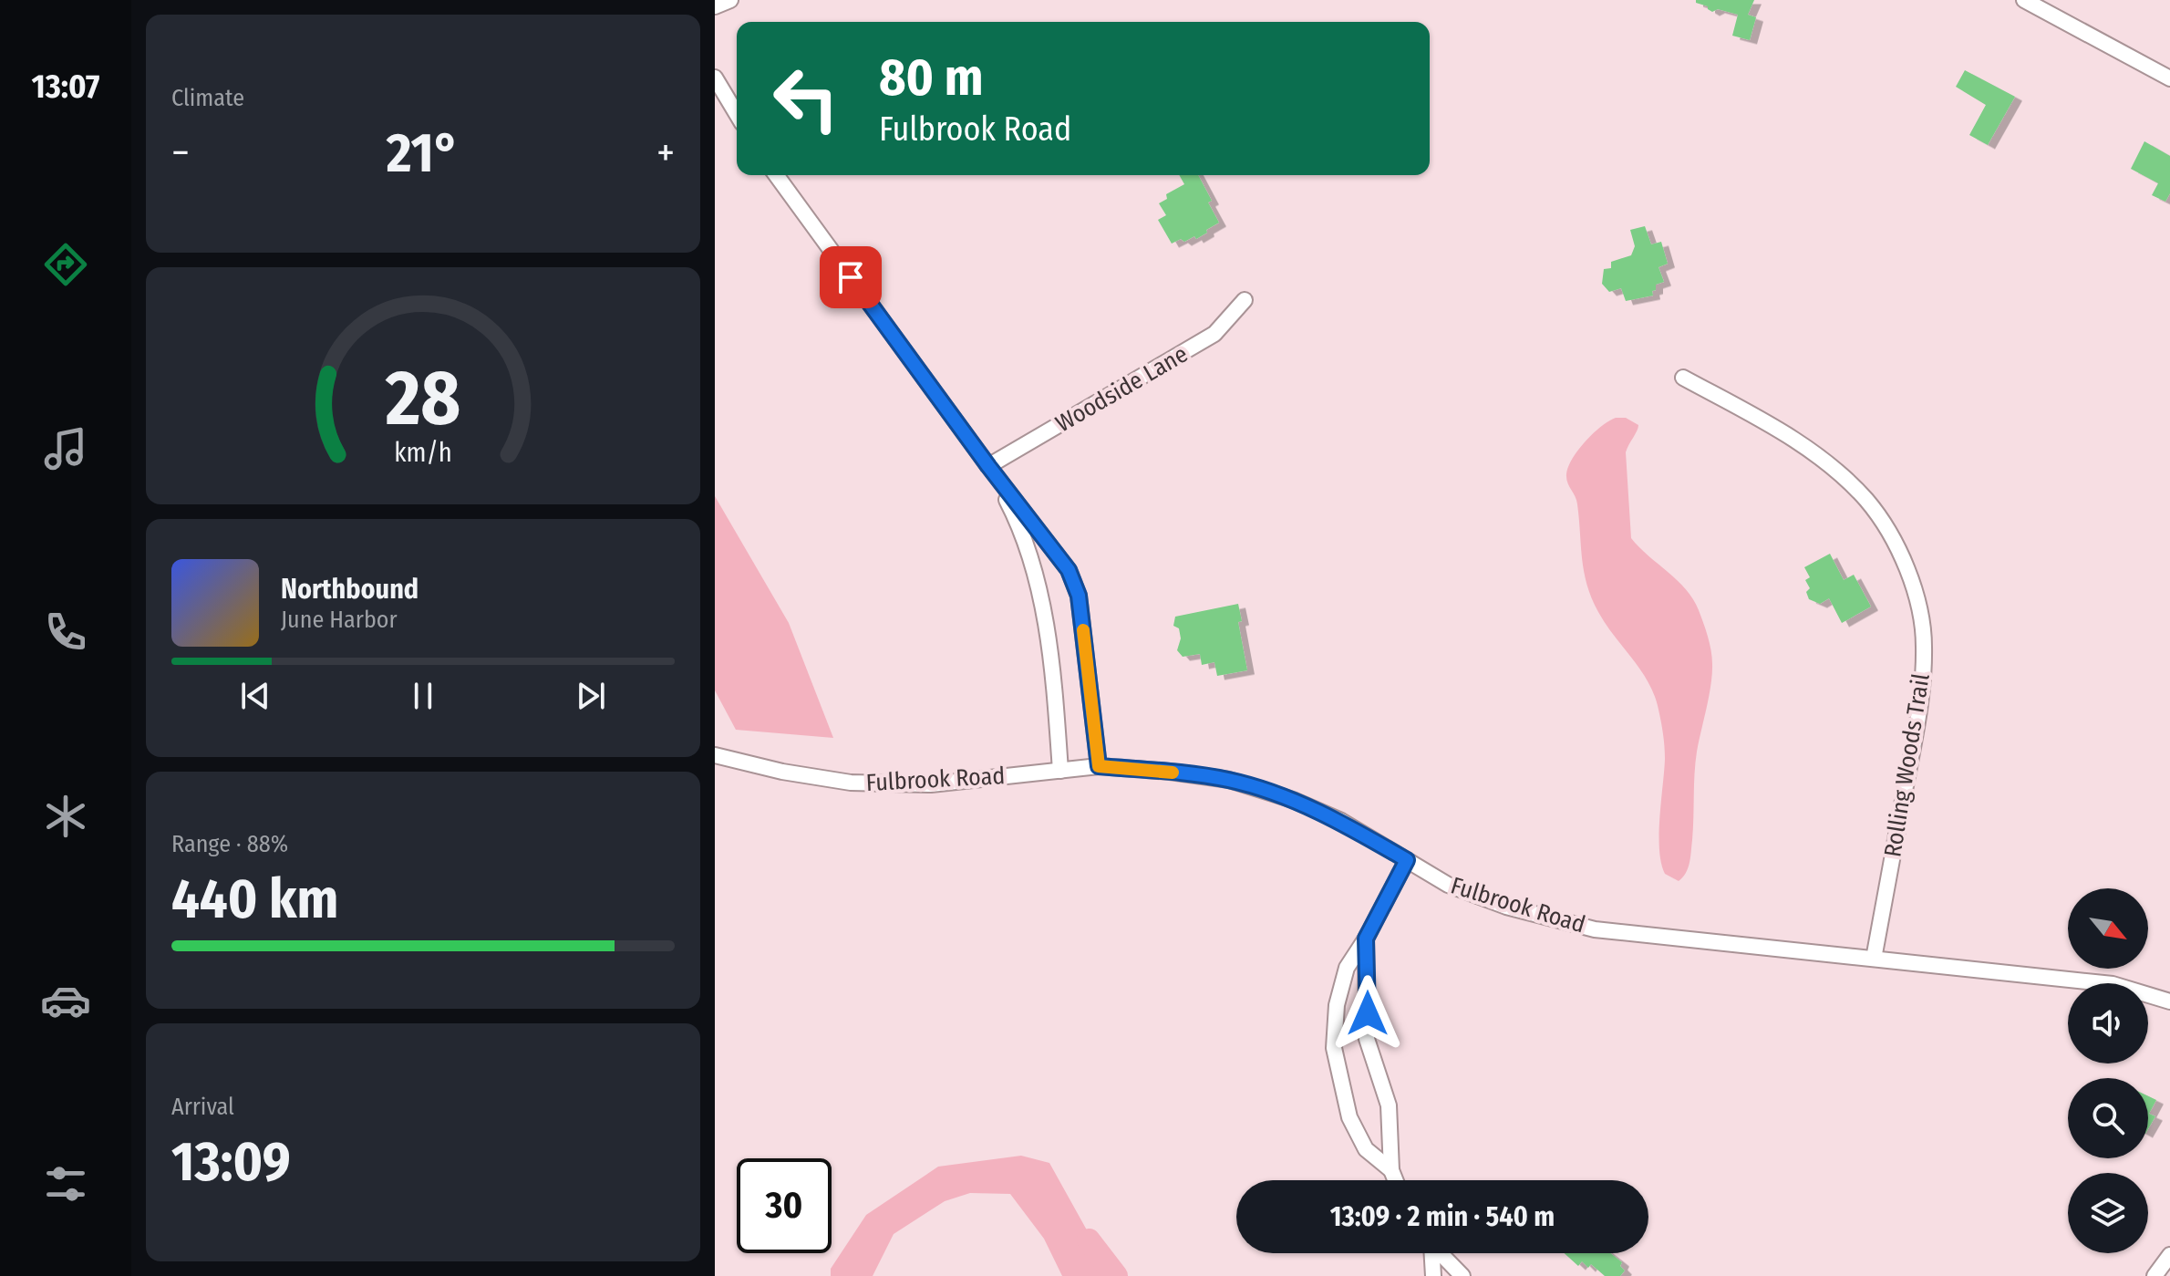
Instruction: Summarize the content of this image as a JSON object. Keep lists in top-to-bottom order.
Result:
{
  "streets": {
    "street": ["Woodside Lane", "Rolling Woods Trail", "Fulbrook Road"]
  },
  "crossings": [
    ["Rolling Woods Trail", "Fulbrook Road"]
  ],
  "north": "bottom right",
  "page": {
    "tabs": "13:07",
    "tile": [
      "Climate",
      ["Range · 88%", "440 km"],
      ["Arrival", "13:09"]
    ],
    "turn": ["80 m", "Fulbrook Road"],
    "heat": ["−", "21°", "+"],
    "song": ["Northbound", "June Harbor"],
    "limit": "30",
    "trip": "13:09 · 2 min · 540 m",
    "gauge": ["28", "km/h"]
  }
}
